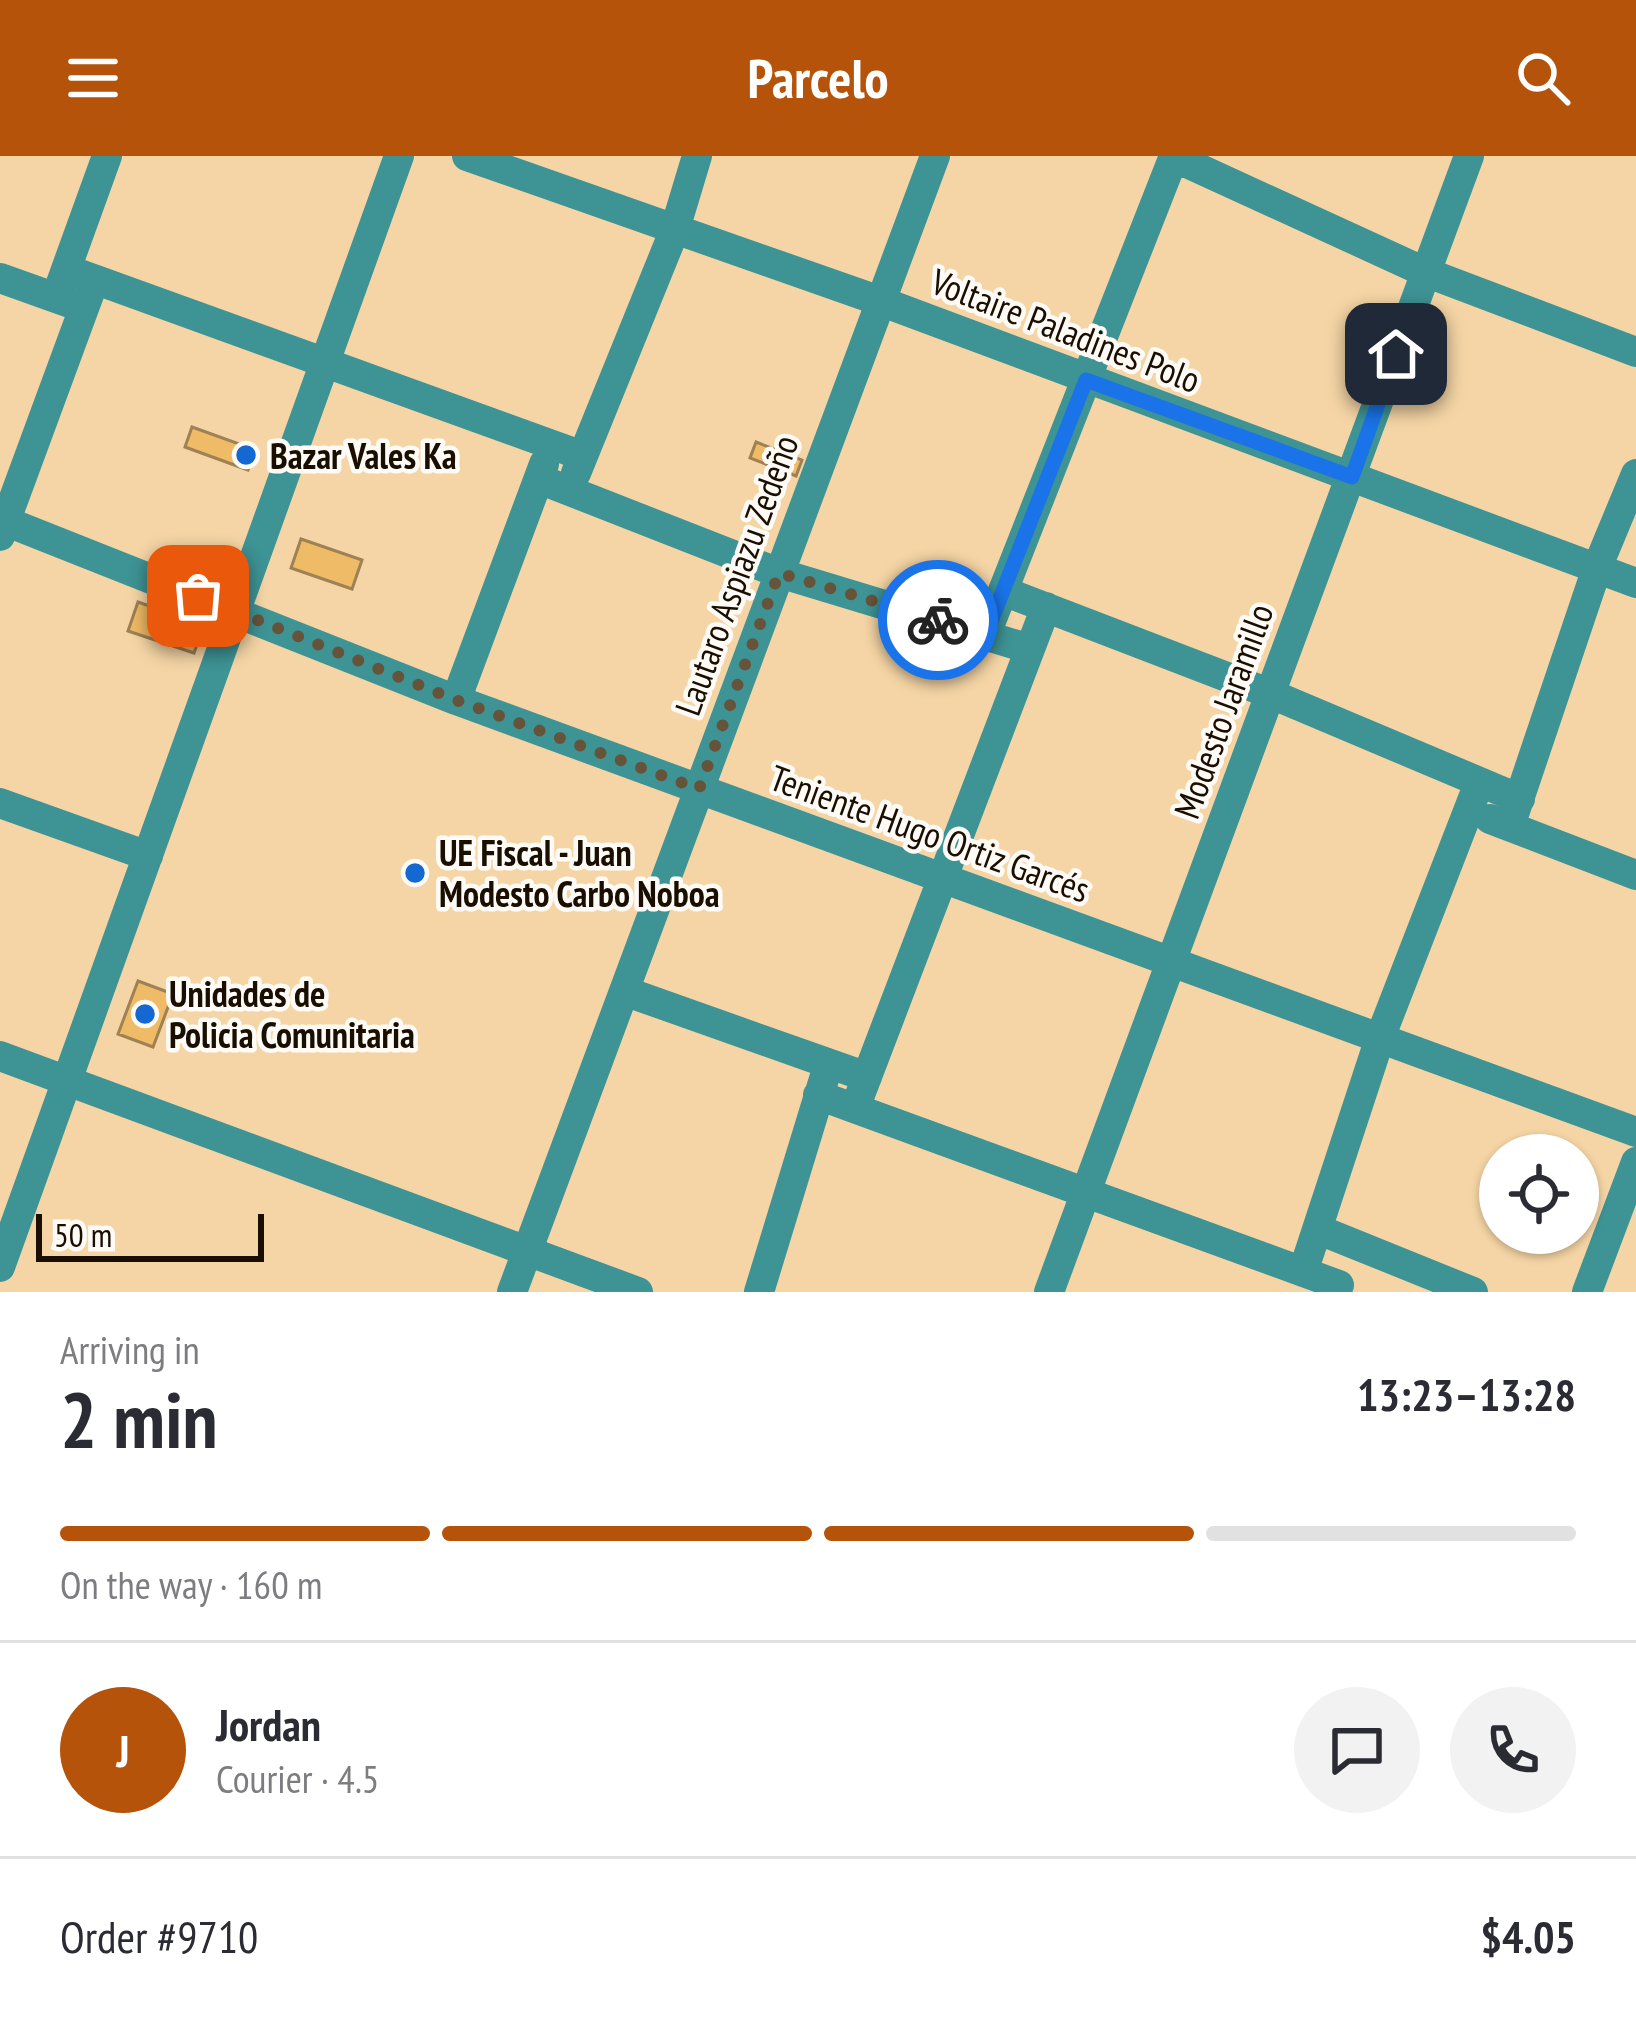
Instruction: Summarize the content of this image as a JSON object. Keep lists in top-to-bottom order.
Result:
{
  "streets": {
    "street": [
      "Voltaire Paladines Polo",
      "Lautaro Aspiazu Zedeño",
      "Modesto Jaramillo",
      "Teniente Hugo Ortiz Garcés"
    ]
  },
  "crossings": [
    ["Voltaire Paladines Polo", "Lautaro Aspiazu Zedeño"],
    ["Voltaire Paladines Polo", "Modesto Jaramillo"],
    ["Lautaro Aspiazu Zedeño", "Teniente Hugo Ortiz Garcés"],
    ["Modesto Jaramillo", "Teniente Hugo Ortiz Garcés"]
  ],
  "places": ["Bazar Vales Ka", "UE Fiscal - Juan Modesto Carbo Noboa", "Unidades de Policia Comunitaria"],
  "scale_bar": "50 m",
  "page": {
    "header": "Parcelo",
    "scale": "50 m",
    "heading": ["2 min", "Arriving in", "13:23–13:28"],
    "panel": [
      "Jordan",
      "Courier · 4.5",
      "Order #9710",
      "$4.05"
    ],
    "bar": "On the way · 160 m",
    "round": "J"
  }
}
